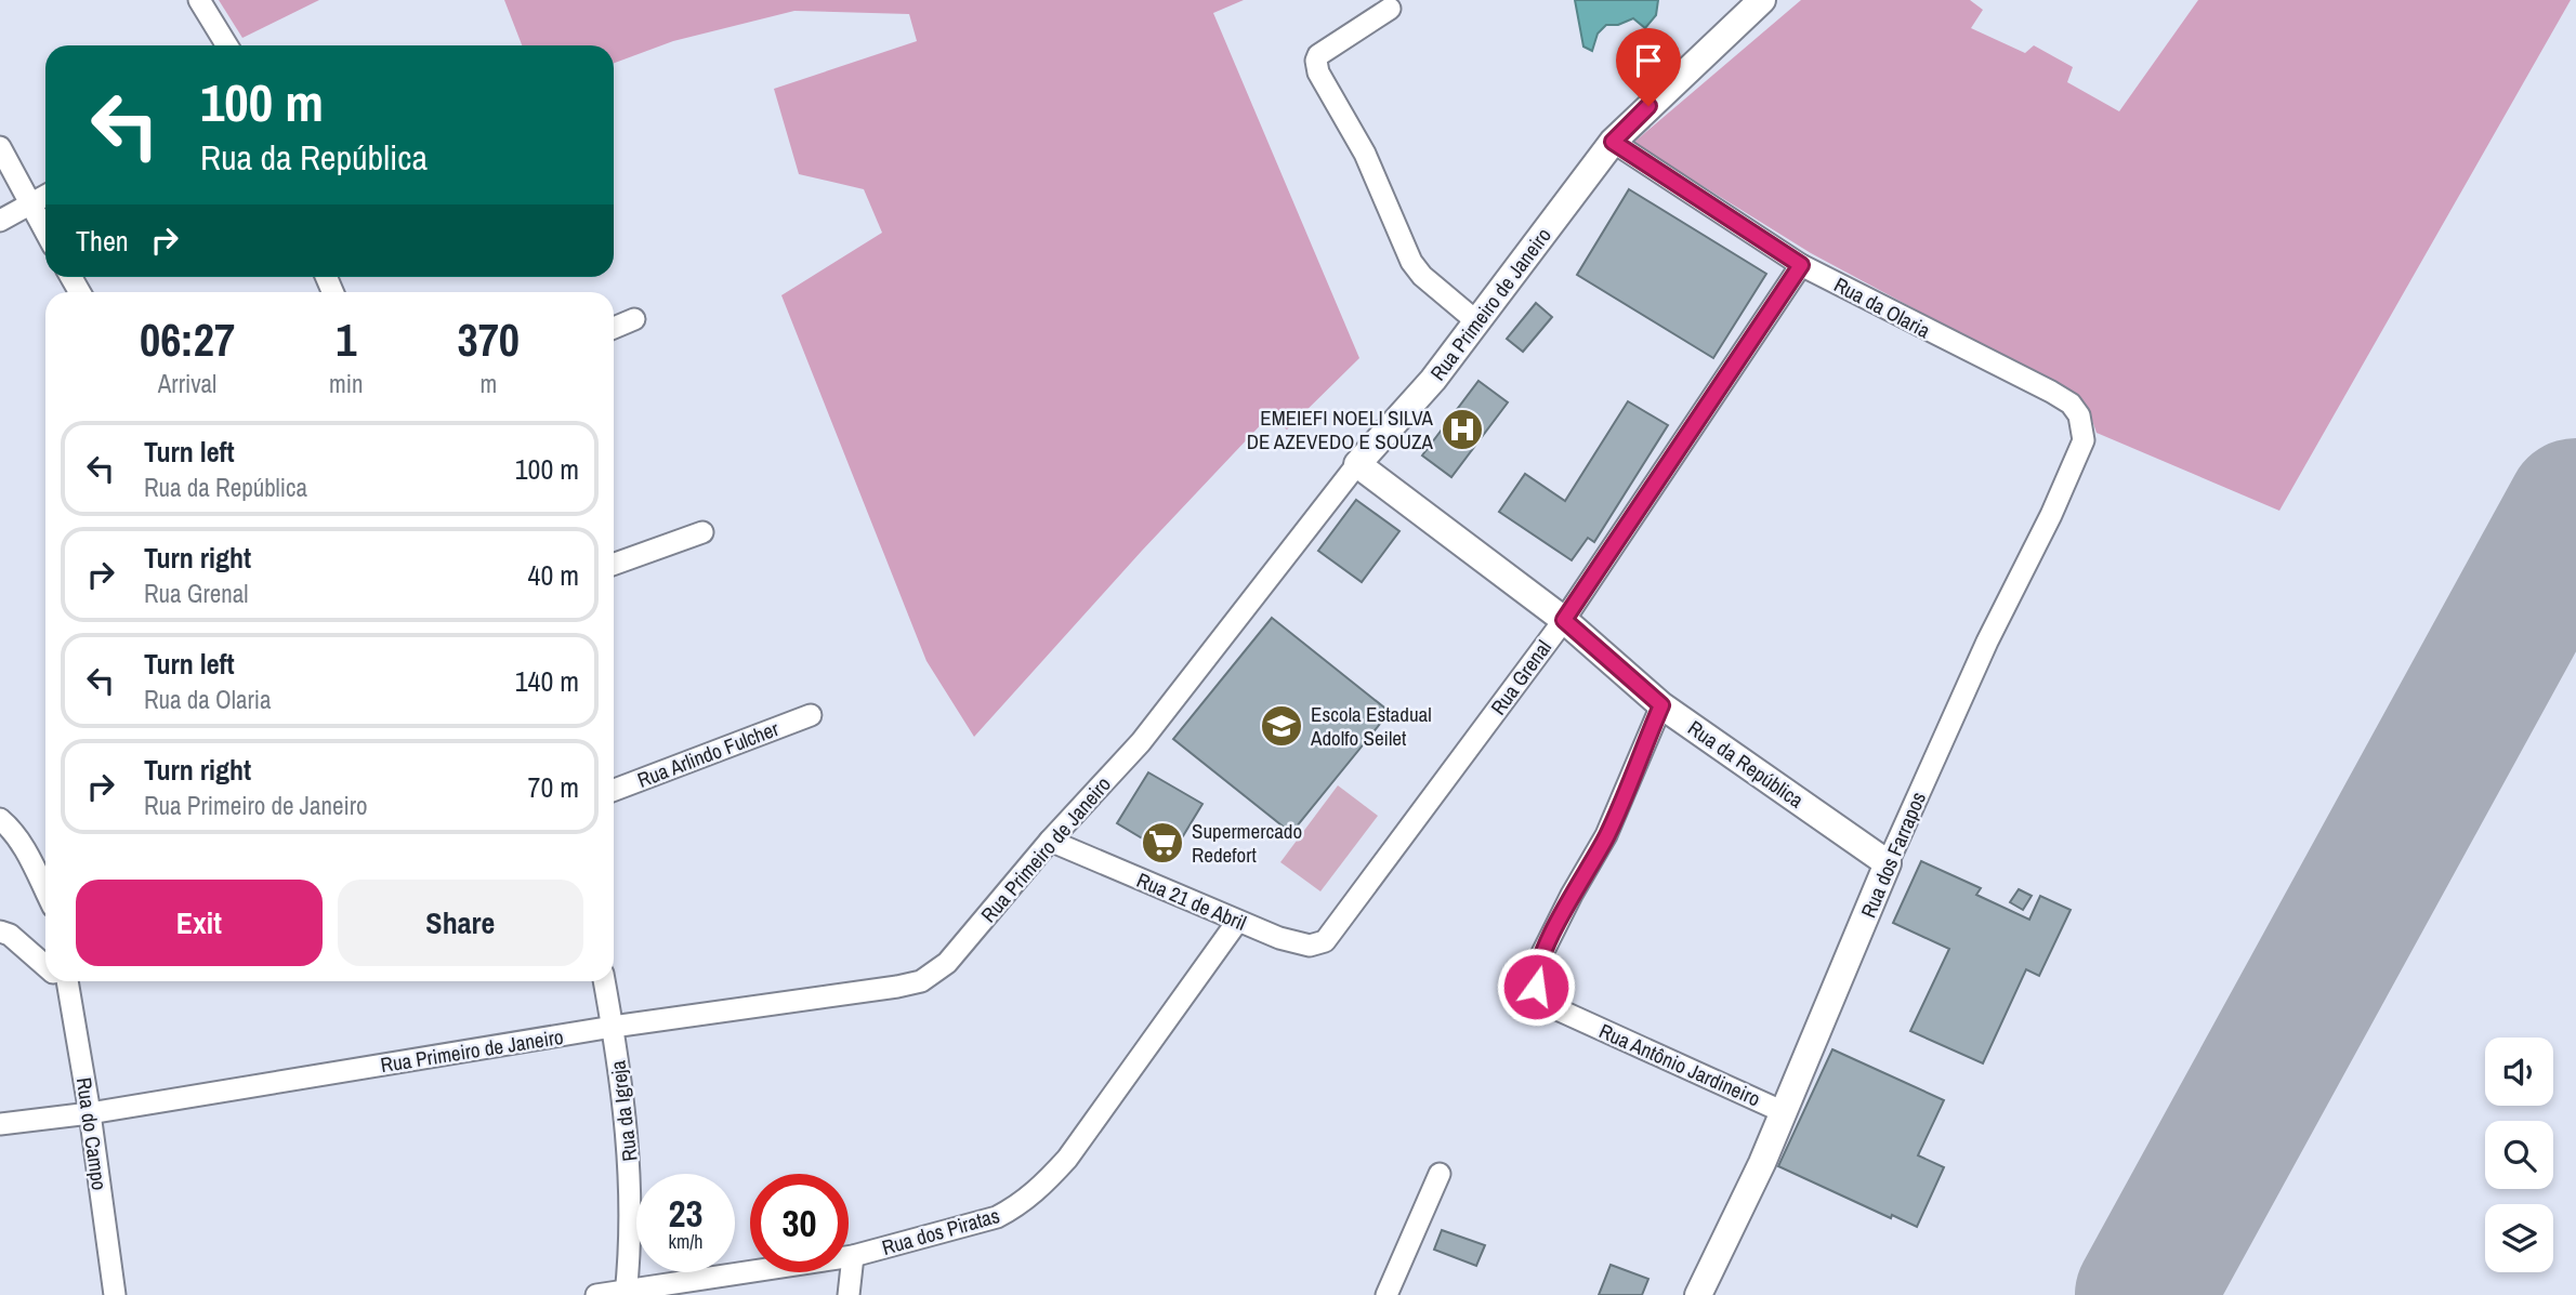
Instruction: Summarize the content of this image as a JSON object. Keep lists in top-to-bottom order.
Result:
{
  "streets": {
    "street": [
      "Rua Primeiro de Janeiro",
      "Rua da Olaria",
      "Rua Grenal",
      "Rua Arlindo Fulcher",
      "Rua da República",
      "Rua dos Farrapos",
      "Rua 21 de Abril",
      "Rua Antônio Jardineiro",
      "Rua da Igreja",
      "Rua do Campo",
      "Rua dos Piratas"
    ]
  },
  "crossings": [
    ["Rua Primeiro de Janeiro", "Rua da Olaria"],
    ["Rua Primeiro de Janeiro", "Rua da República"],
    ["Rua Primeiro de Janeiro", "Rua 21 de Abril"],
    ["Rua Primeiro de Janeiro", "Rua da Igreja"],
    ["Rua Primeiro de Janeiro", "Rua do Campo"],
    ["Rua da Olaria", "Rua Grenal"],
    ["Rua da Olaria", "Rua dos Farrapos"],
    ["Rua Grenal", "Rua da República"],
    ["Rua Grenal", "Rua 21 de Abril"],
    ["Rua da República", "Rua dos Farrapos"],
    ["Rua da República", "Rua Antônio Jardineiro"],
    ["Rua dos Farrapos", "Rua Antônio Jardineiro"],
    ["Rua 21 de Abril", "Rua dos Piratas"],
    ["Rua da Igreja", "Rua dos Piratas"]
  ],
  "places": {
    "hospital": ["EMEIEFI NOELI SILVA DE AZEVEDO E SOUZA"],
    "school or university": ["Escola Estadual Adolfo Seilet"],
    "supermarket": ["Supermercado Redefort"]
  },
  "page": {
    "turn": ["100 m", "Rua da República"],
    "then": "Then",
    "eta": [
      "06:27",
      "Arrival",
      "1",
      "min",
      "370",
      "m"
    ],
    "list": [
      {
        "name": "Turn left",
        "note": "Rua da República",
        "value": "100 m"
      },
      {
        "name": "Turn right",
        "note": "Rua Grenal",
        "value": "40 m"
      },
      {
        "name": "Turn left",
        "note": "Rua da Olaria",
        "value": "140 m"
      },
      {
        "name": "Turn right",
        "note": "Rua Primeiro de Janeiro",
        "value": "70 m"
      }
    ],
    "buttons": ["Exit", "Share"],
    "speed": "23 km/h",
    "limit": "30"
  }
}
